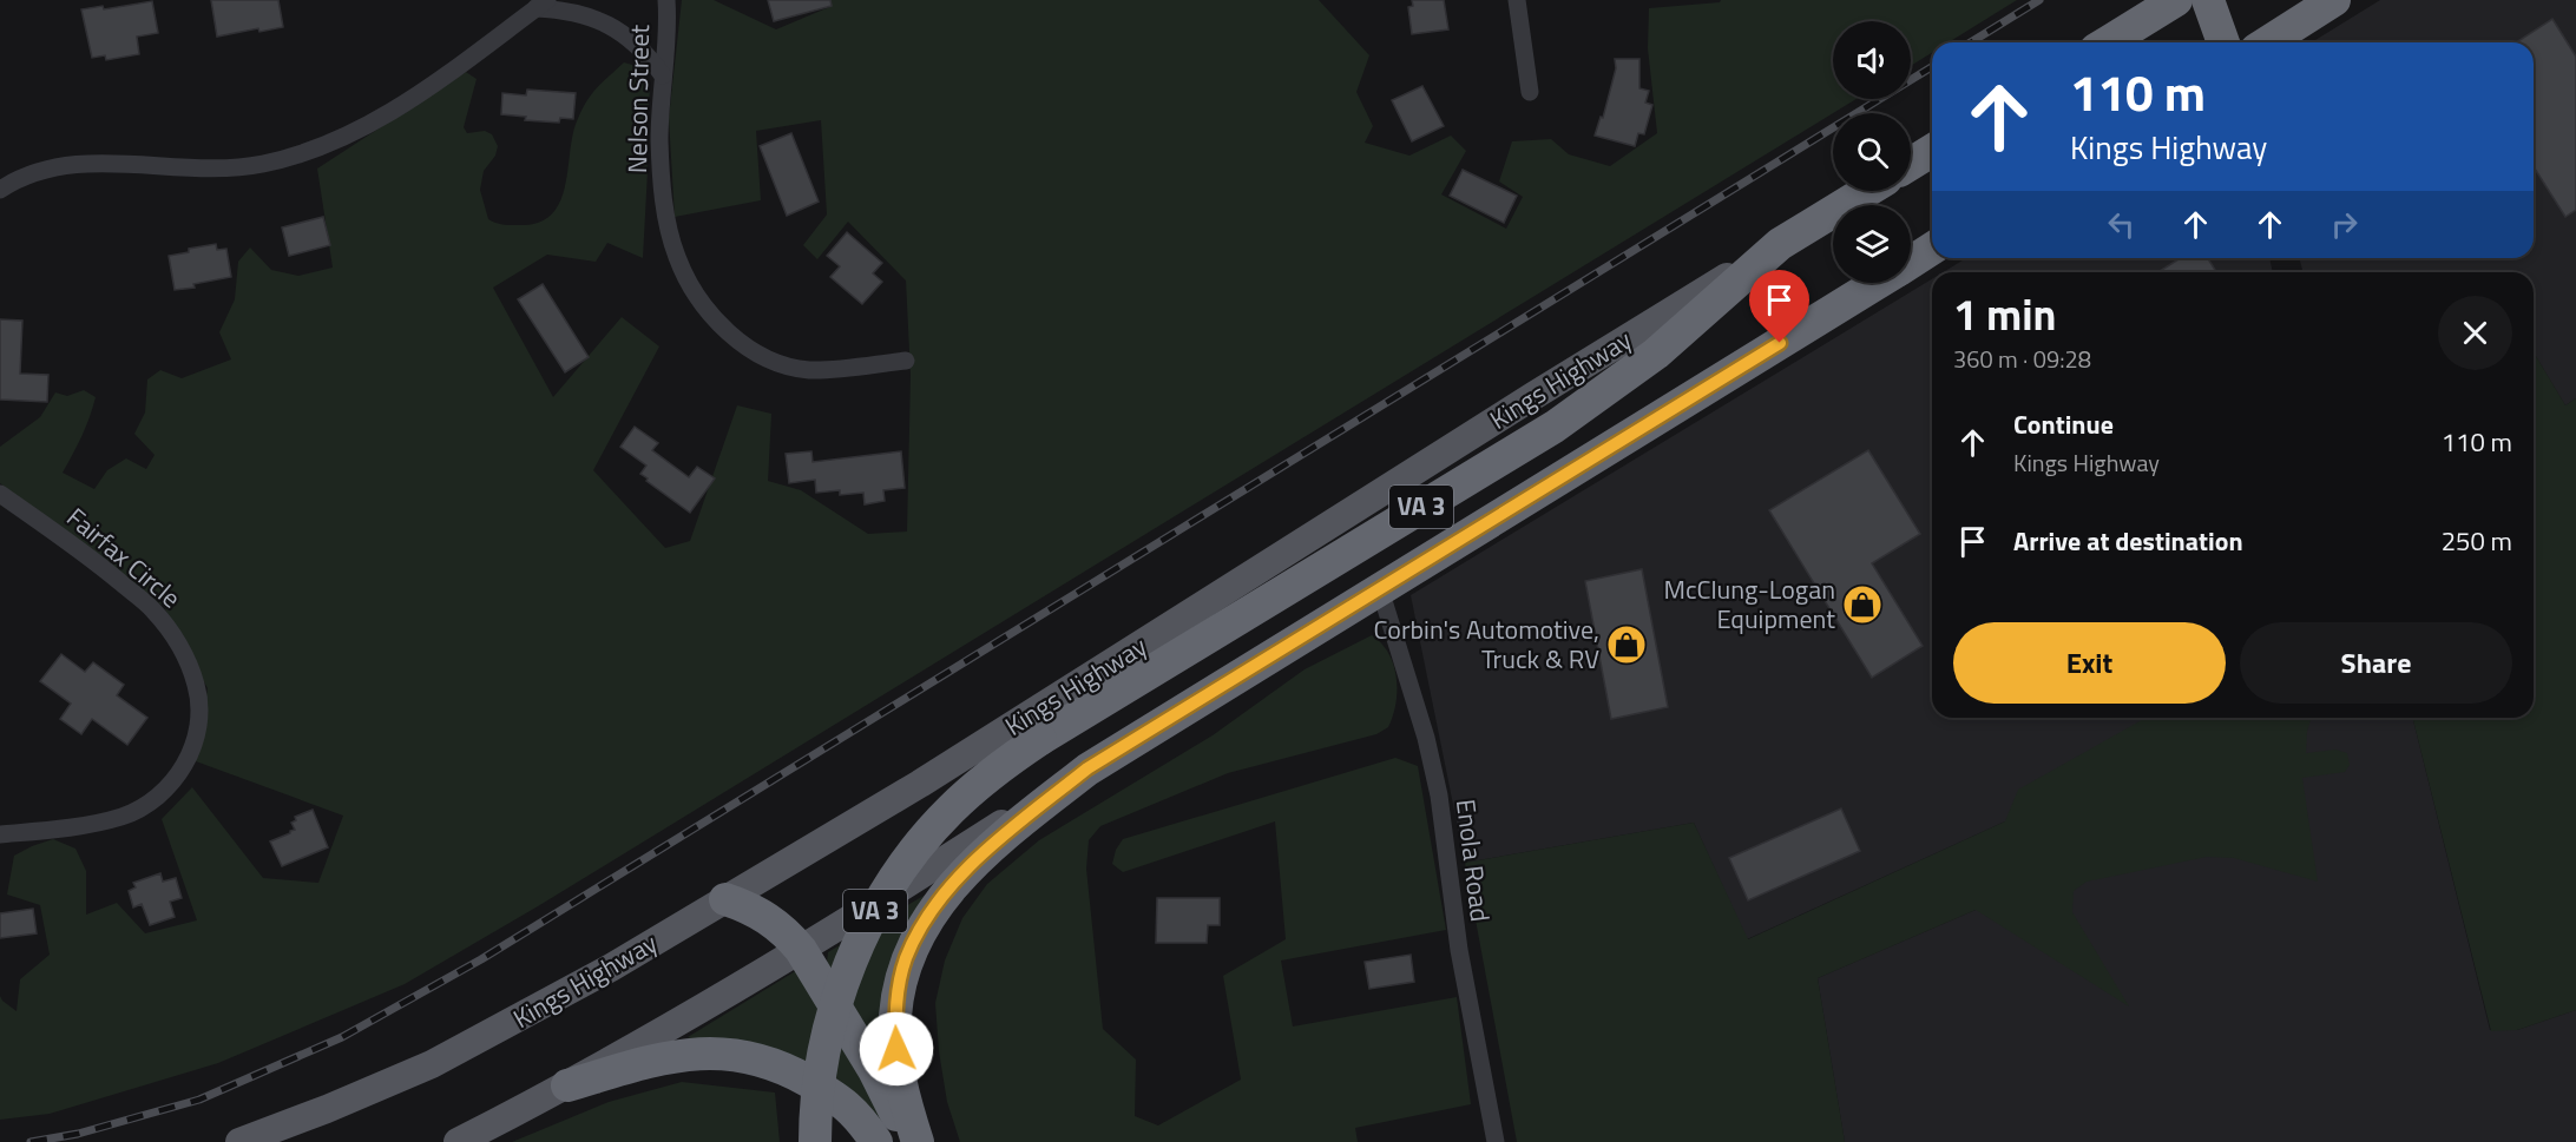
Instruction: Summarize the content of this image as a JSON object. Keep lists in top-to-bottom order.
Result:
{
  "streets": {
    "highway": ["Kings Highway", "VA 3"],
    "street": ["Nelson Street", "Fairfax Circle", "Enola Road"]
  },
  "crossings": [
    ["Kings Highway", "VA 3"],
    ["VA 3", "Enola Road"]
  ],
  "places": {
    "shop": ["McClung-Logan Equipment", "Corbin's Automotive, Truck & RV"]
  },
  "page": {
    "turn": ["110 m", "Kings Highway"],
    "heading": ["1 min", "360 m · 09:28"],
    "list": [
      {
        "name": "Continue",
        "note": "Kings Highway",
        "value": "110 m"
      },
      {
        "name": "Arrive at destination",
        "value": "250 m"
      }
    ],
    "buttons": ["Exit", "Share"]
  }
}
